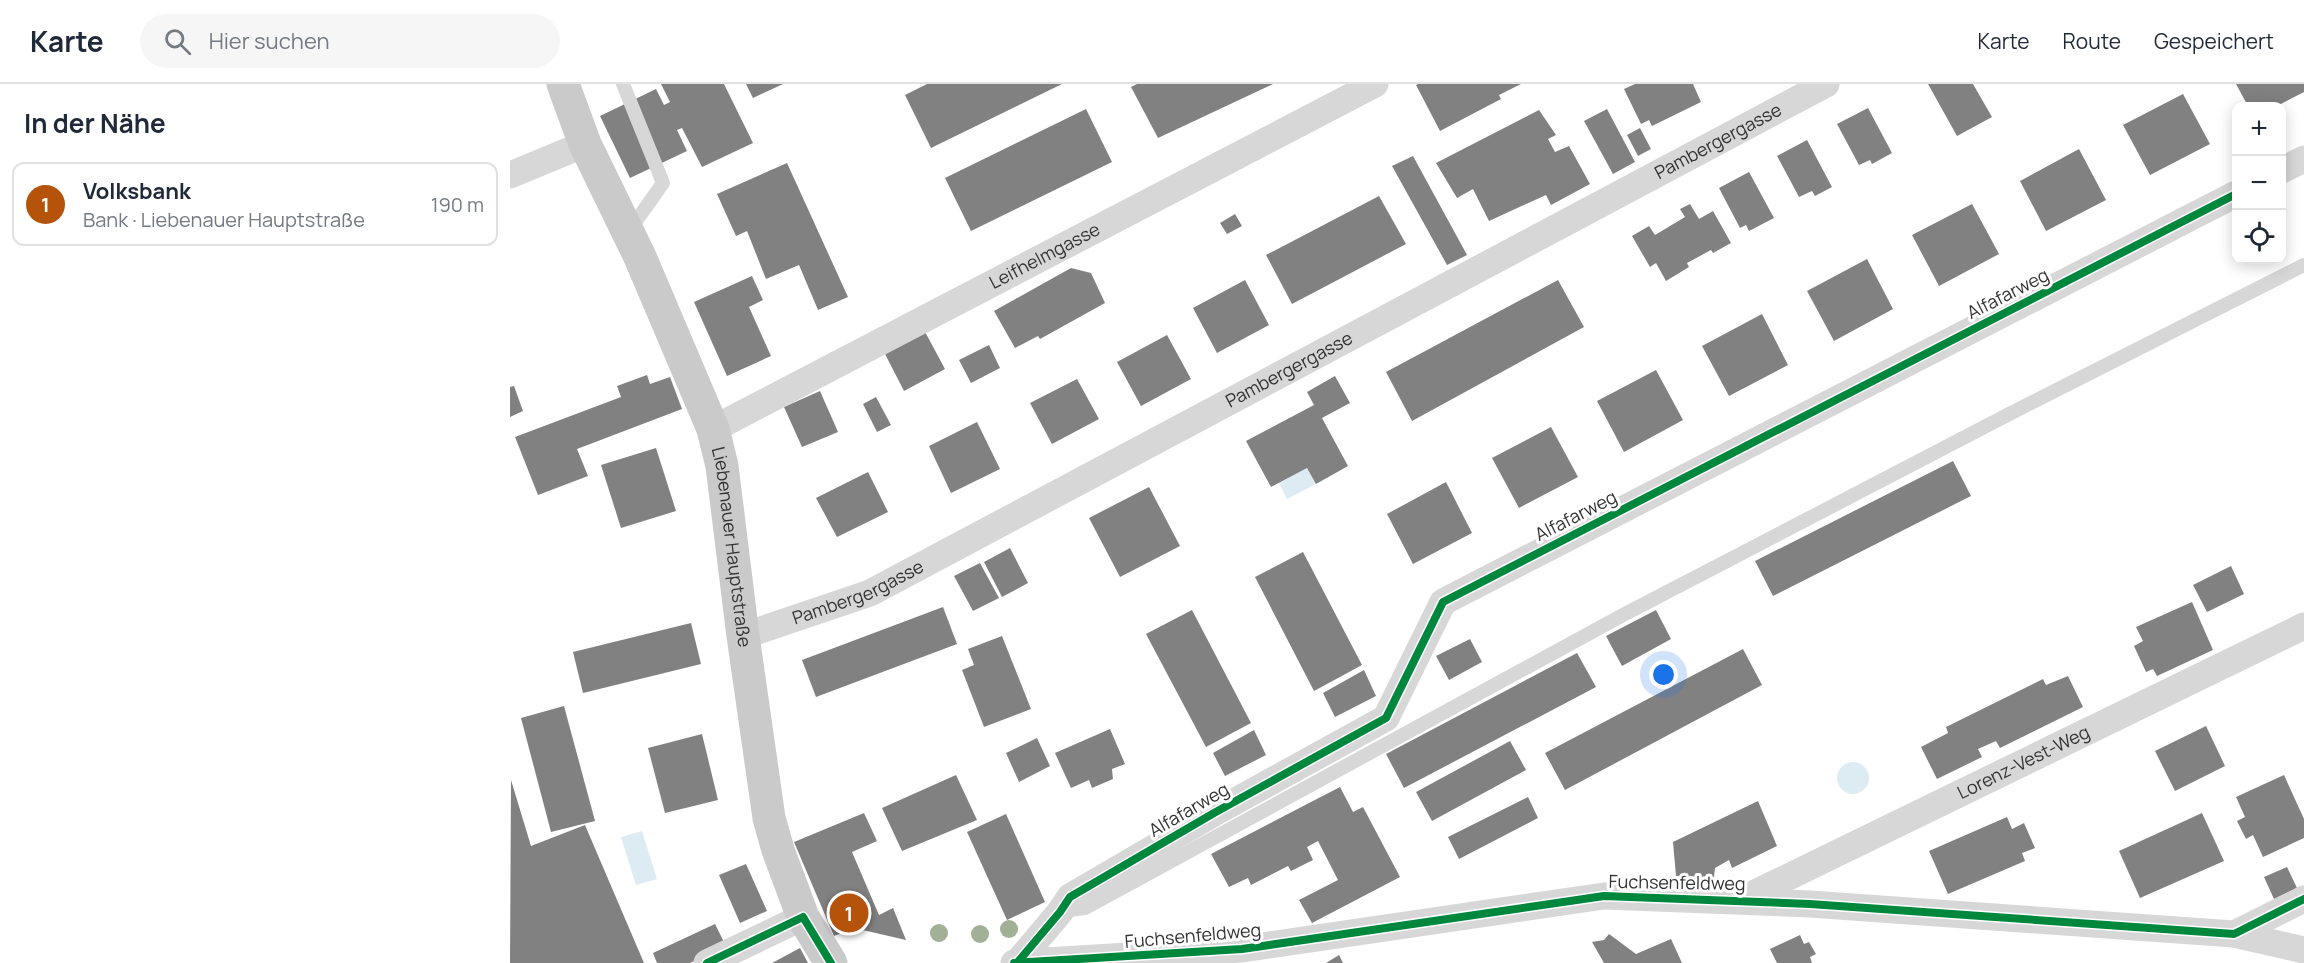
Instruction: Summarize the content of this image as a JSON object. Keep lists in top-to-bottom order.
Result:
{
  "streets": {
    "main road": ["Liebenauer Hauptstraße"],
    "street": [
      "Pambergergasse",
      "Leifhelmgasse",
      "Alfafarweg",
      "Lorenz-Vest-Weg",
      "Fuchsenfeldweg"
    ]
  },
  "crossings": [
    ["Pambergergasse", "Liebenauer Hauptstraße"],
    ["Leifhelmgasse", "Liebenauer Hauptstraße"],
    ["Alfafarweg", "Fuchsenfeldweg"],
    ["Lorenz-Vest-Weg", "Fuchsenfeldweg"]
  ],
  "page": {
    "header": "Karte",
    "search": "Hier suchen",
    "nav": ["Karte", "Route", "Gespeichert"],
    "heading": "In der Nähe",
    "map_buttons": ["+", "−"],
    "list": [
      {
        "mark": "1",
        "name": "Volksbank",
        "note": "Bank · Liebenauer Hauptstraße",
        "value": "190 m"
      }
    ],
    "pins": "1"
  }
}
